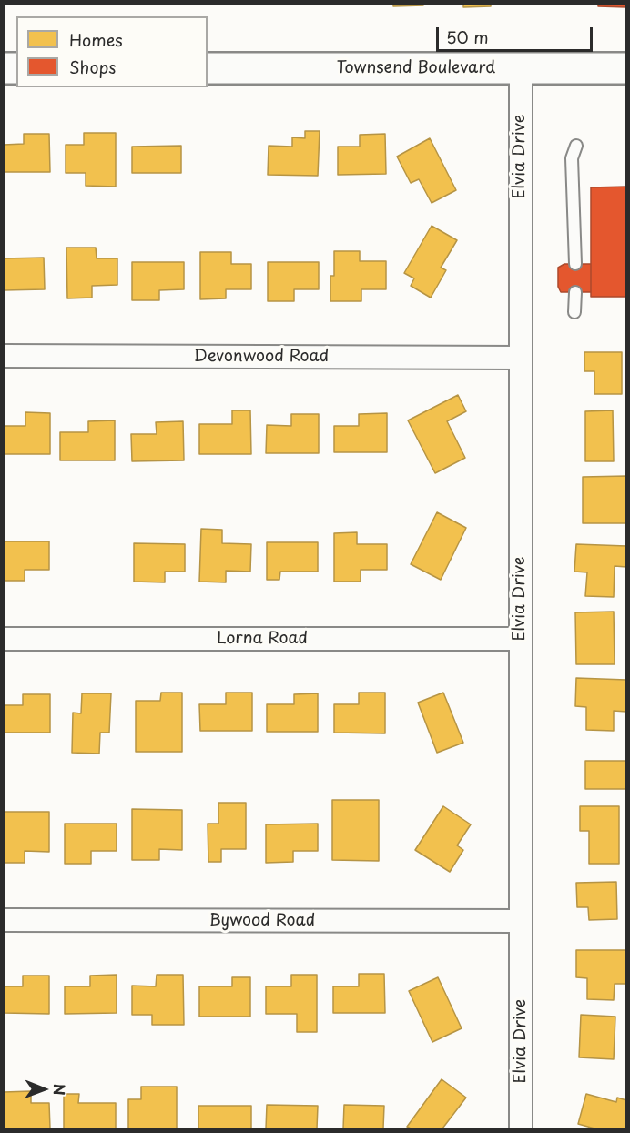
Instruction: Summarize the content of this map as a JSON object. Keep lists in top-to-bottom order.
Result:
{
  "streets": {
    "street": [
      "Townsend Boulevard",
      "Elvia Drive",
      "Devonwood Road",
      "Lorna Road",
      "Bywood Road"
    ]
  },
  "crossings": [
    ["Townsend Boulevard", "Elvia Drive"],
    ["Elvia Drive", "Devonwood Road"],
    ["Elvia Drive", "Lorna Road"],
    ["Elvia Drive", "Bywood Road"]
  ],
  "legend": ["Homes", "Shops"],
  "scale_bar": "50 m",
  "north": "right"
}
